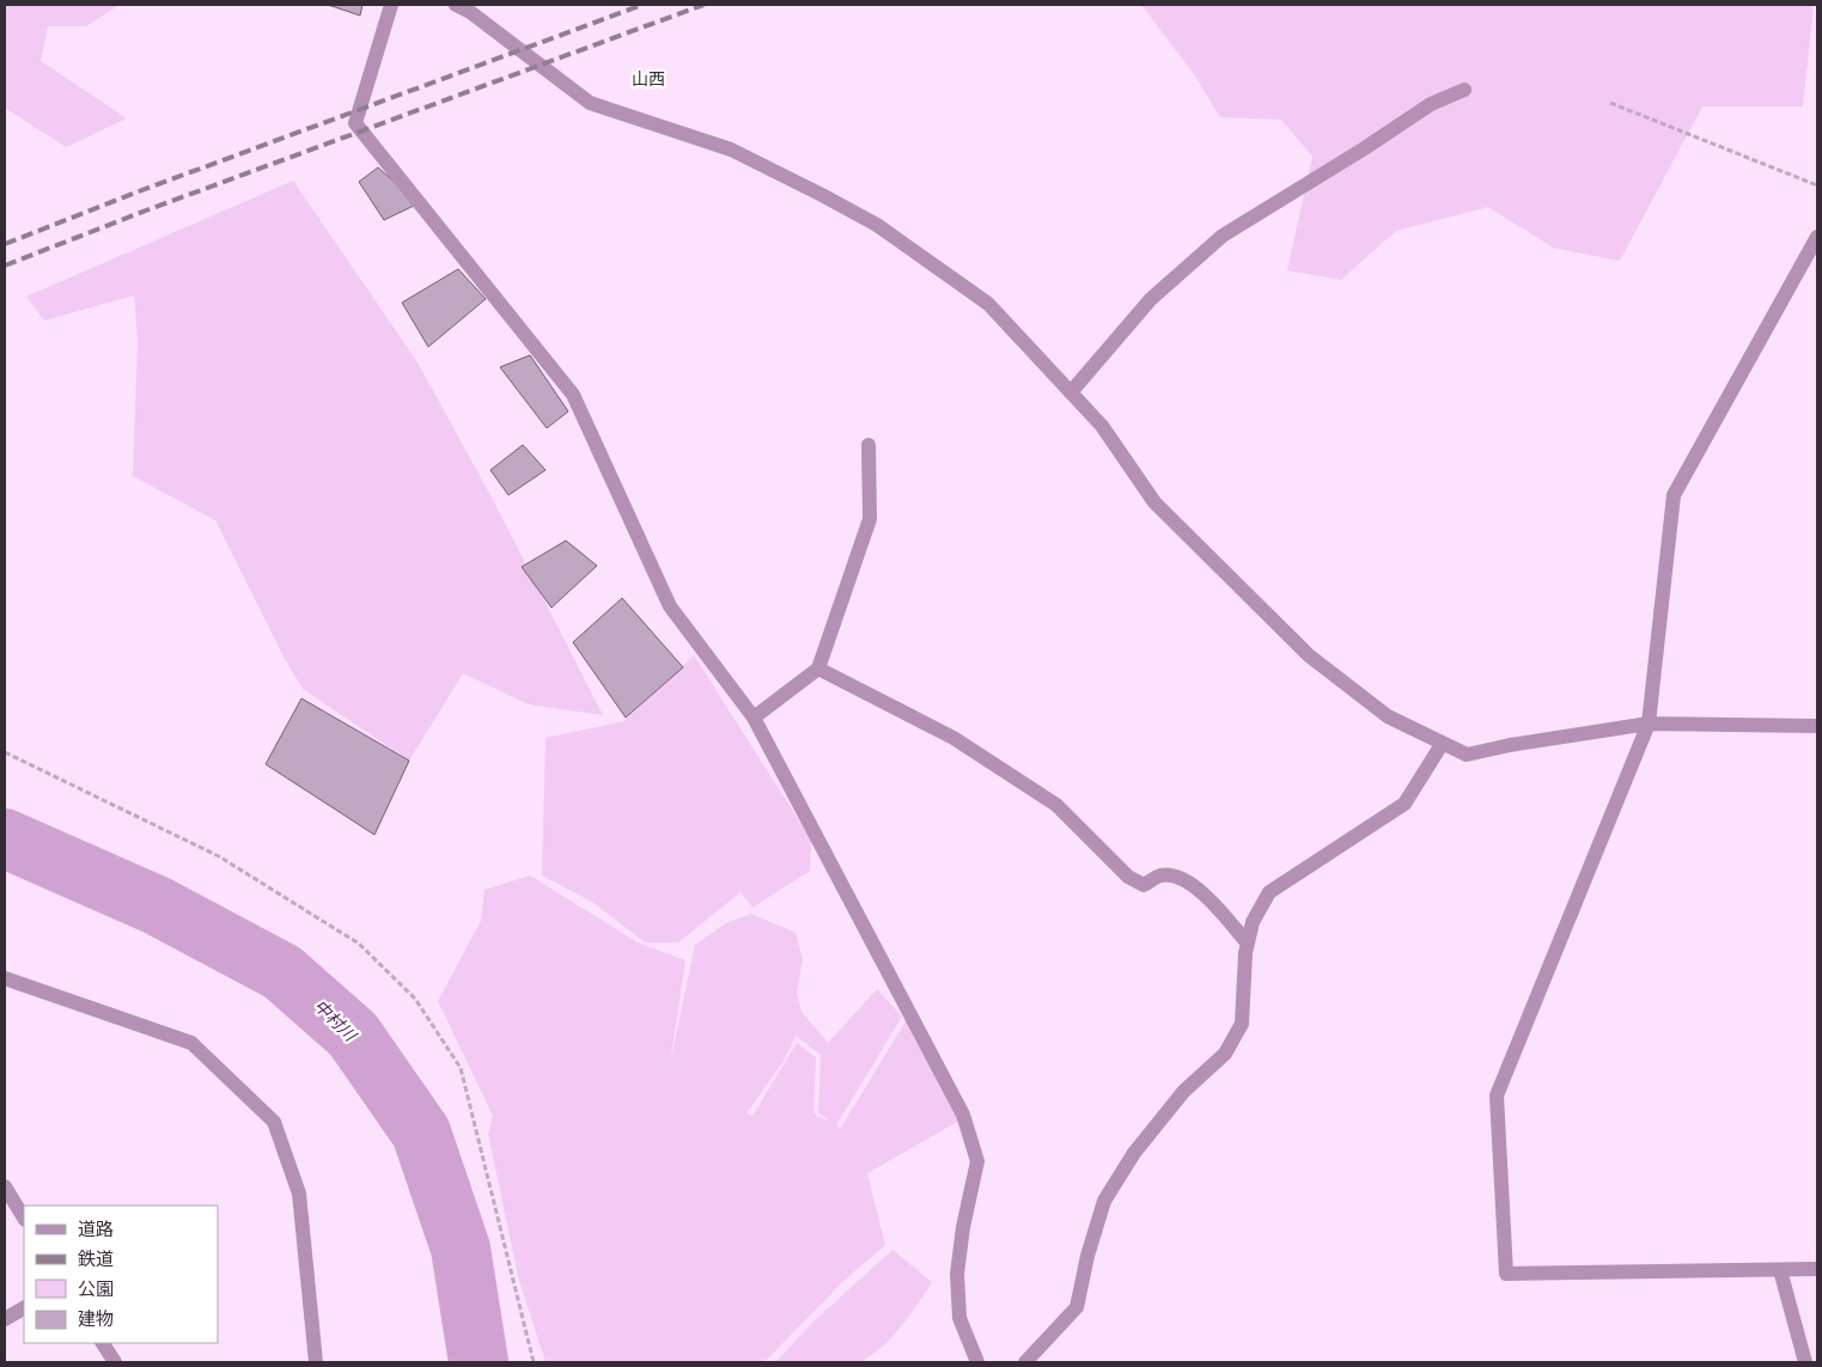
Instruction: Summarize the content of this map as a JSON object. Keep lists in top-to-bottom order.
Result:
{
  "districts": ["山西"],
  "water": ["中村川"],
  "legend": [
    "道路",
    "鉄道",
    "公園",
    "建物"
  ]
}
